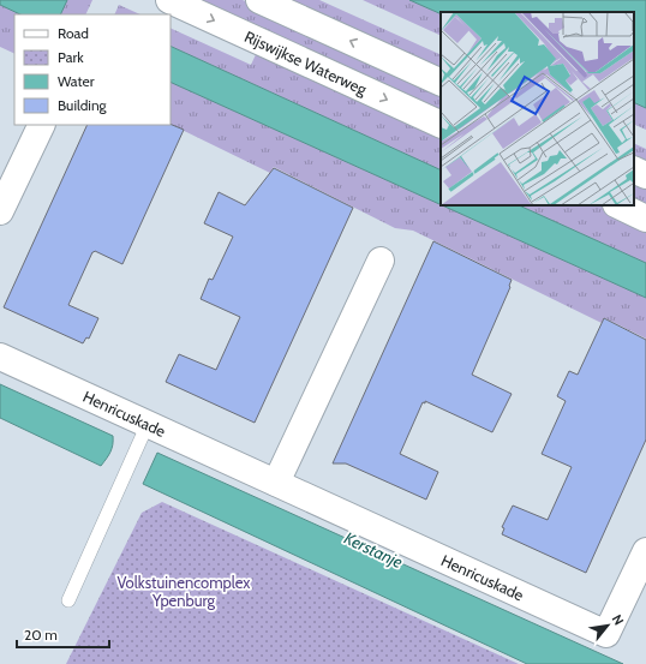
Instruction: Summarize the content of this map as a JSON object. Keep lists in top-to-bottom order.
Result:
{
  "streets": {
    "street": ["Rijswijkse Waterweg", "Henricuskade"]
  },
  "water": ["Kerstanje"],
  "parks": ["Volkstuinencomplex Ypenburg"],
  "legend": [
    "Road",
    "Park",
    "Water",
    "Building"
  ],
  "scale_bar": "20 m",
  "north": "top right"
}
